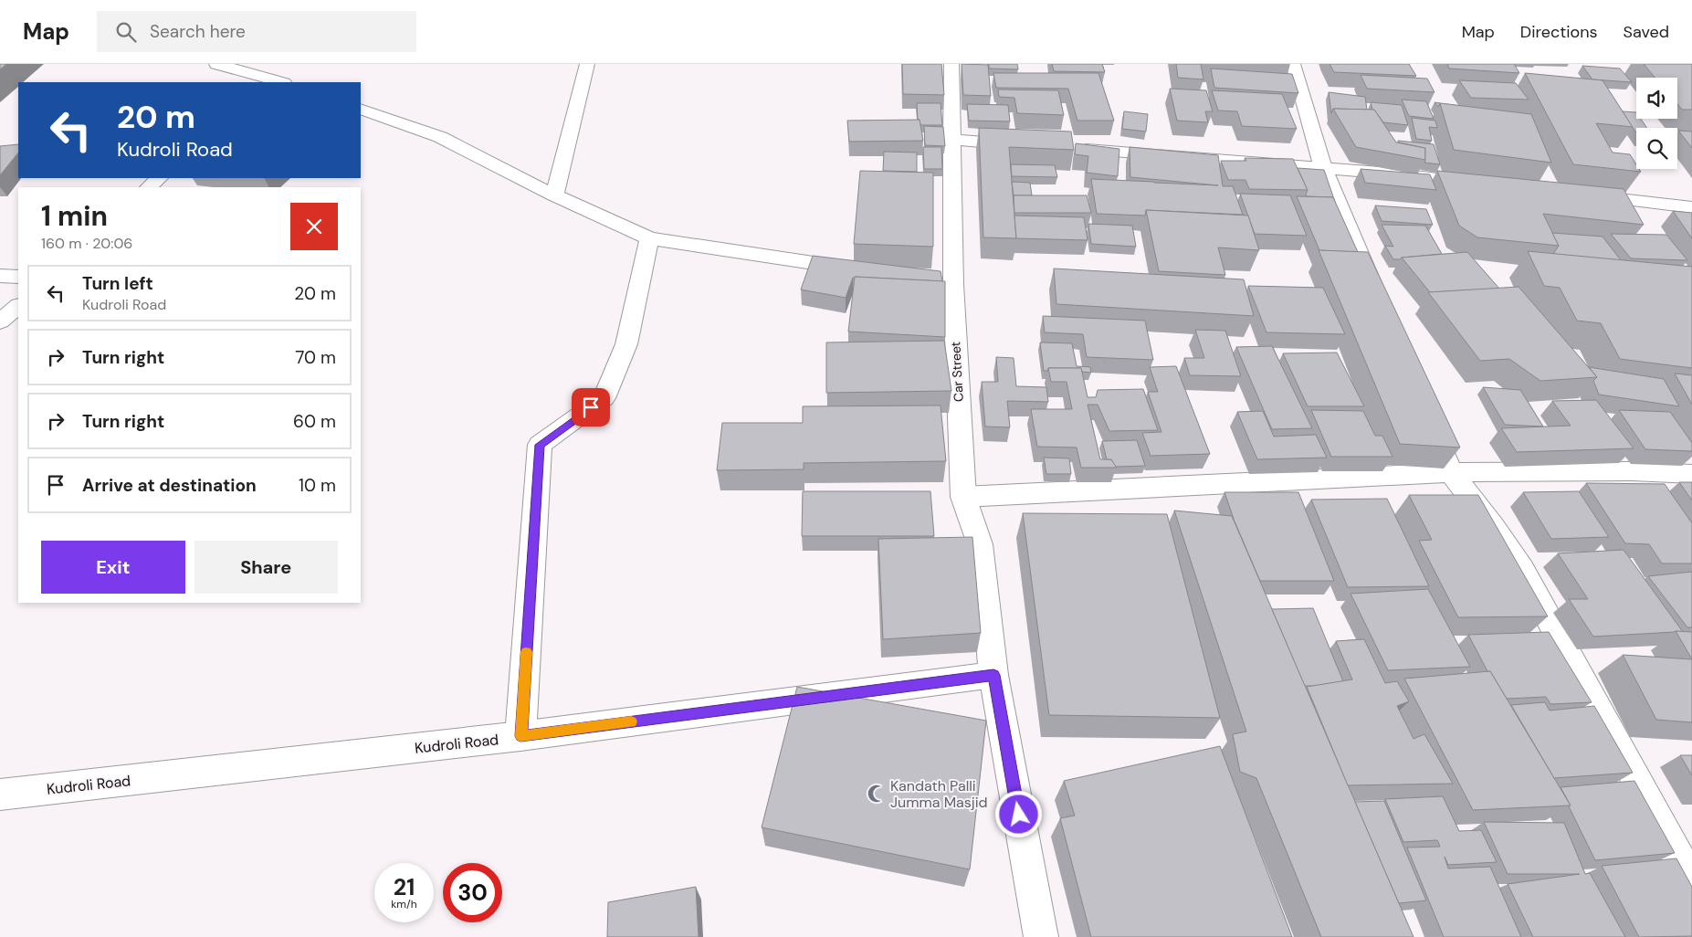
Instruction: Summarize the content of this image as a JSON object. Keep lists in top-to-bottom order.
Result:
{
  "streets": {
    "street": ["Car Street", "Kudroli Road"]
  },
  "crossings": [
    ["Car Street", "Kudroli Road"]
  ],
  "places": {
    "mosque": ["Kandath Palli Jumma Masjid"]
  },
  "page": {
    "header": "Map",
    "search": "Search here",
    "nav": ["Map", "Directions", "Saved"],
    "turn": ["20 m", "Kudroli Road"],
    "heading": ["1 min", "160 m · 20:06"],
    "list": [
      {
        "name": "Turn left",
        "note": "Kudroli Road",
        "value": "20 m"
      },
      {
        "name": "Turn right",
        "value": "70 m"
      },
      {
        "name": "Turn right",
        "value": "60 m"
      },
      {
        "name": "Arrive at destination",
        "value": "10 m"
      }
    ],
    "buttons": ["Exit", "Share"],
    "speed": "21 km/h",
    "limit": "30"
  }
}
